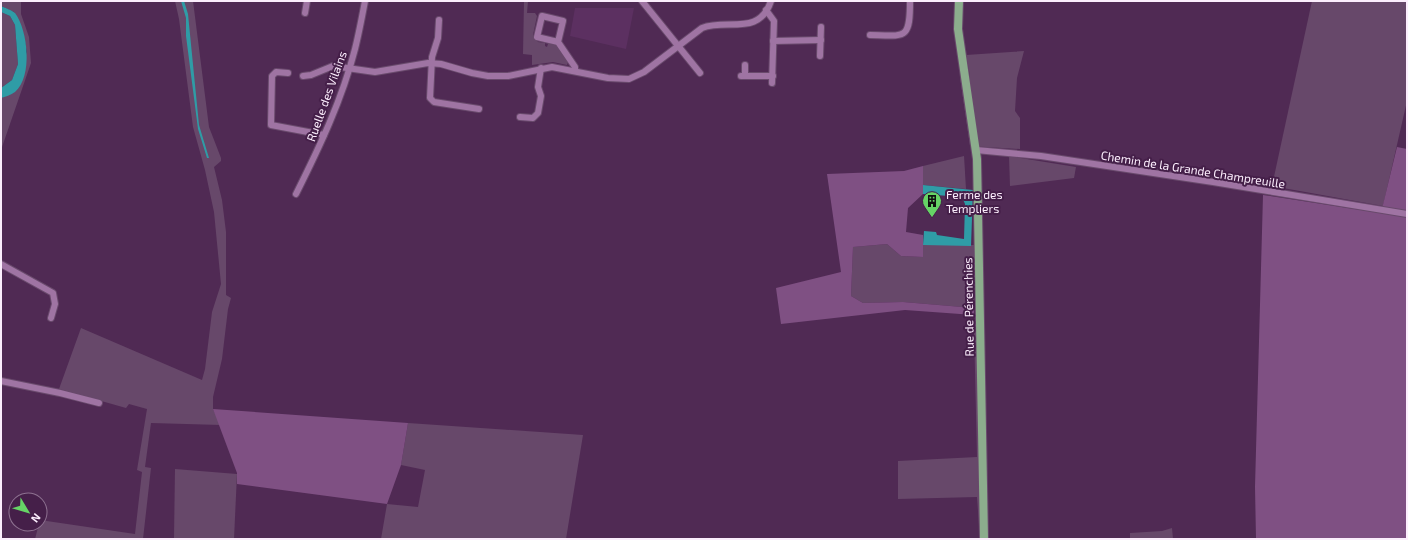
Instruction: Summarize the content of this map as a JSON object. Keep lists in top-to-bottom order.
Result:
{
  "streets": {
    "main road": ["Rue de Pérenchies"],
    "street": ["Ruelle des Vilains", "Chemin de la Grande Champreuille"]
  },
  "crossings": [
    ["Chemin de la Grande Champreuille", "Rue de Pérenchies"]
  ],
  "places": {
    "building": ["Ferme des Templiers"]
  },
  "north": "bottom right"
}
